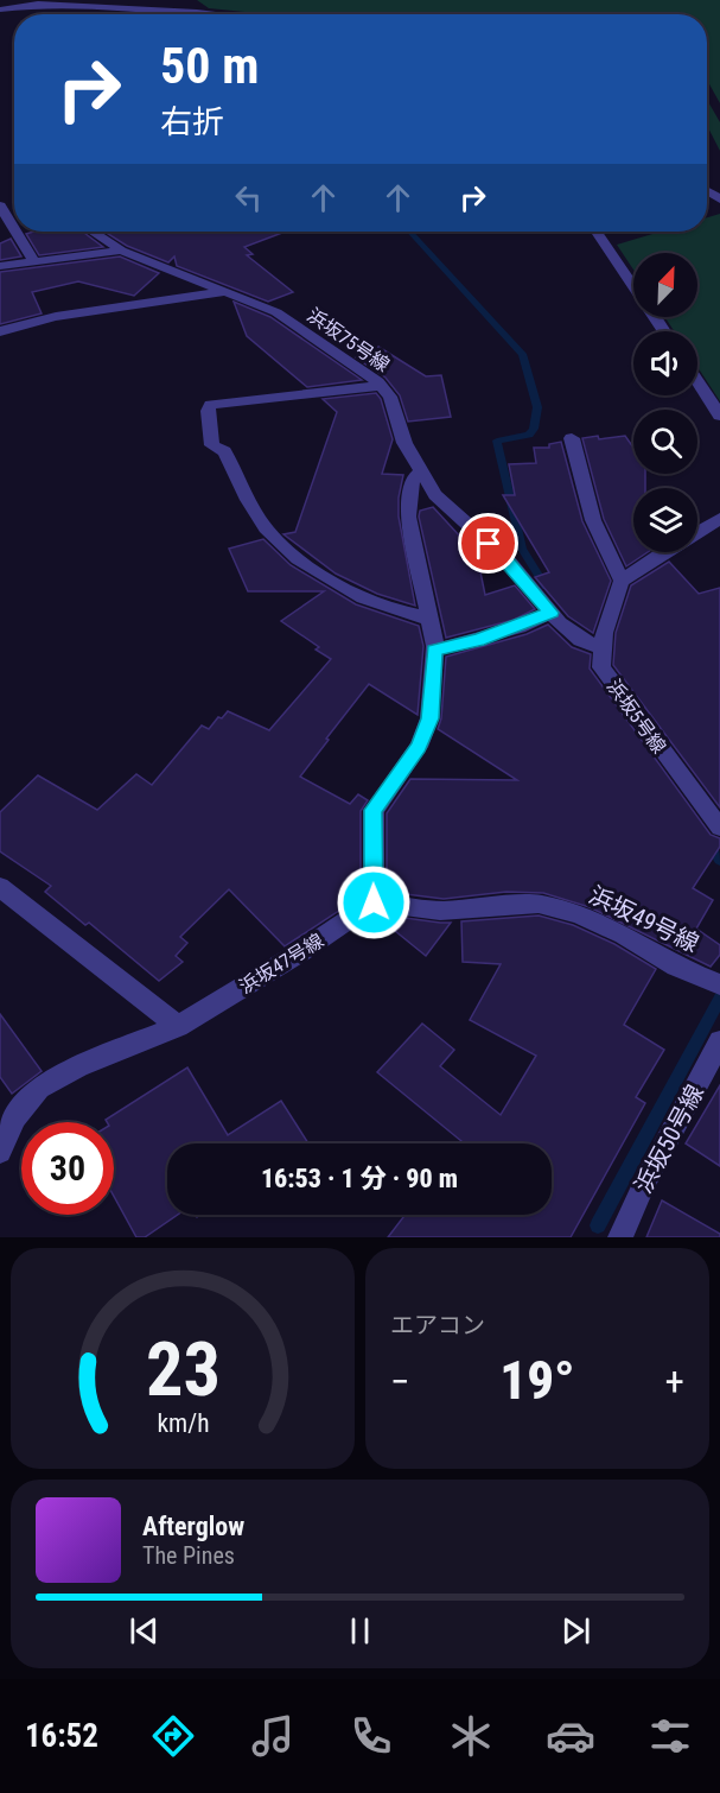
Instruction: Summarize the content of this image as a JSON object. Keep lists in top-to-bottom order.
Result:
{
  "streets": {
    "street": [
      "浜坂75号線",
      "浜坂5号線",
      "浜坂49号線",
      "浜坂47号線",
      "浜坂50号線"
    ]
  },
  "crossings": [
    ["浜坂75号線", "浜坂5号線"],
    ["浜坂49号線", "浜坂47号線"]
  ],
  "north": "top right",
  "page": {
    "turn": ["50 m", "右折"],
    "limit": "30",
    "trip": "16:53 · 1 分 · 90 m",
    "tile": "エアコン",
    "heat": ["−", "19°", "+"],
    "song": ["Afterglow", "The Pines"],
    "tabs": "16:52",
    "gauge": ["23", "km/h"]
  }
}
